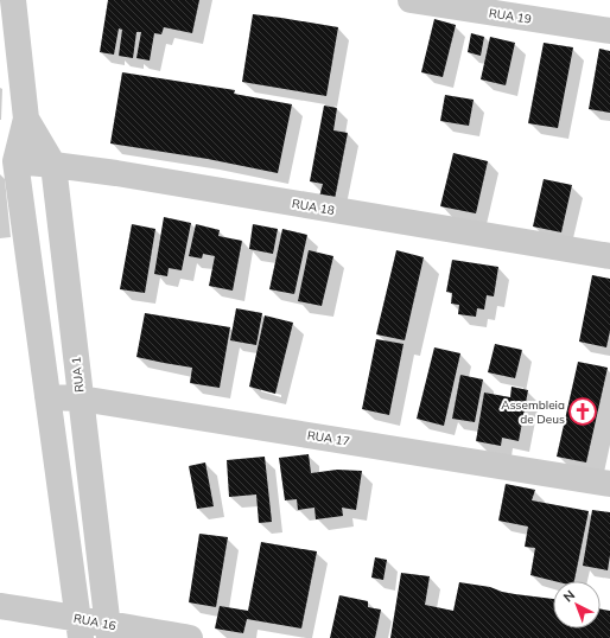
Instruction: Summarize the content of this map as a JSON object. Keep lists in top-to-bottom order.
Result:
{
  "streets": {
    "street": [
      "RUA 19",
      "RUA 18",
      "RUA 1",
      "RUA 17",
      "RUA 16"
    ]
  },
  "crossings": [
    ["RUA 18", "RUA 1"],
    ["RUA 1", "RUA 17"],
    ["RUA 1", "RUA 16"]
  ],
  "places": {
    "church": ["Assembleia de Deus"]
  },
  "north": "top left"
}
